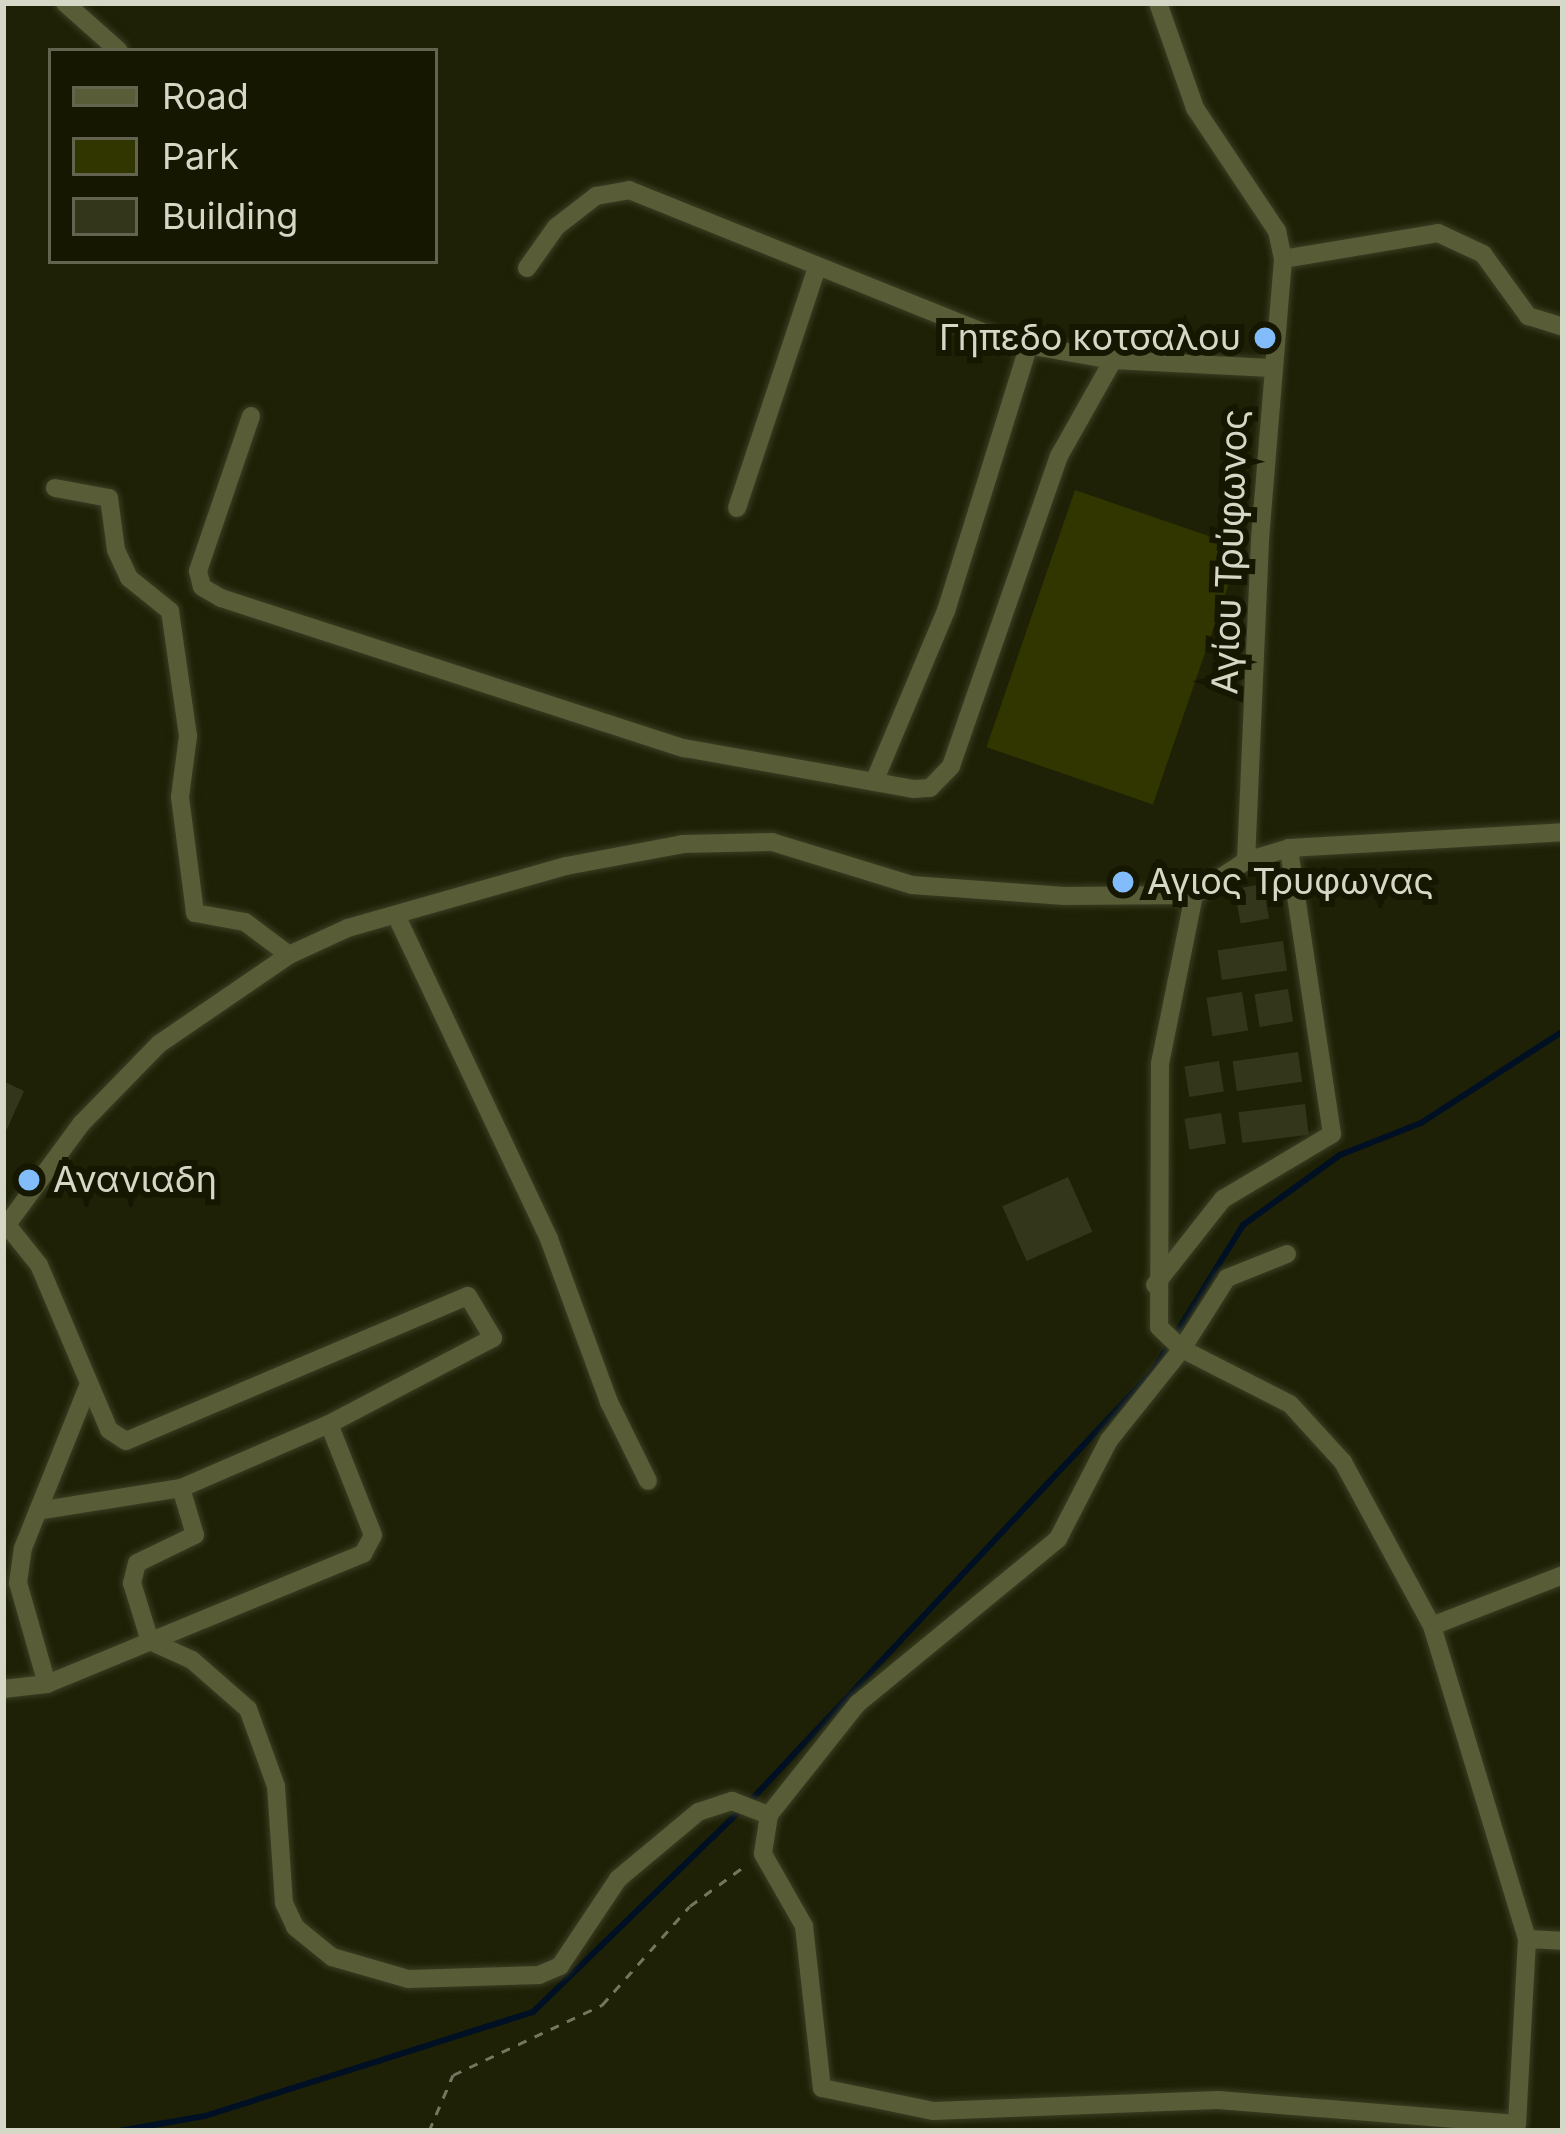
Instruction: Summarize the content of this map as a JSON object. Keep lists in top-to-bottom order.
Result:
{
  "streets": {
    "street": ["Αγίου Τρύφωνος"]
  },
  "places": ["Γηπεδο κοτσαλου", "Αγιος Τρυφωνας", "Ανανιαδη"],
  "legend": ["Road", "Park", "Building"]
}
